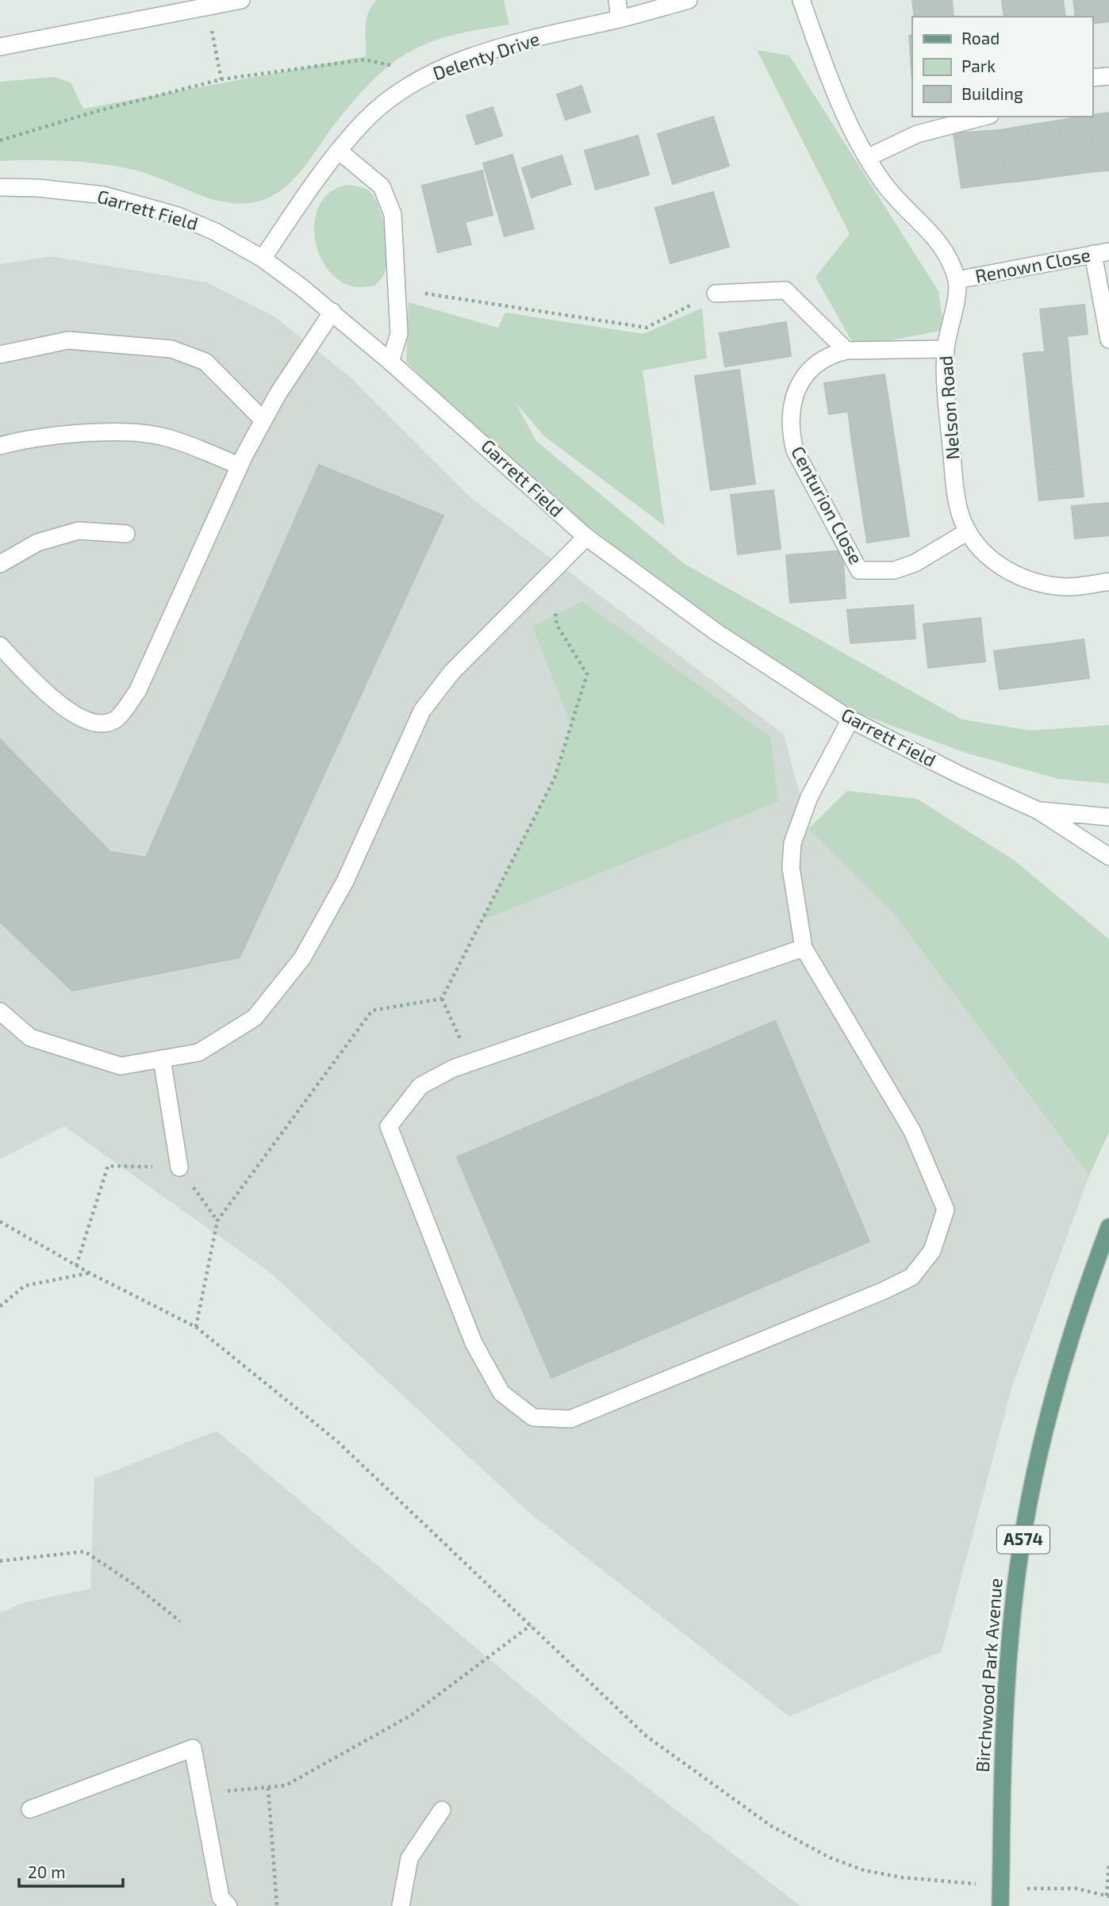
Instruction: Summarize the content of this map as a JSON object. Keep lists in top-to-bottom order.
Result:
{
  "streets": {
    "main road": ["A574", "Birchwood Park Avenue"],
    "street": [
      "Delenty Drive",
      "Garrett Field",
      "Renown Close",
      "Nelson Road",
      "Centurion Close"
    ]
  },
  "crossings": [
    ["Delenty Drive", "Garrett Field"],
    ["Renown Close", "Nelson Road"],
    ["Nelson Road", "Centurion Close"]
  ],
  "legend": ["Road", "Park", "Building"],
  "scale_bar": "20 m"
}
